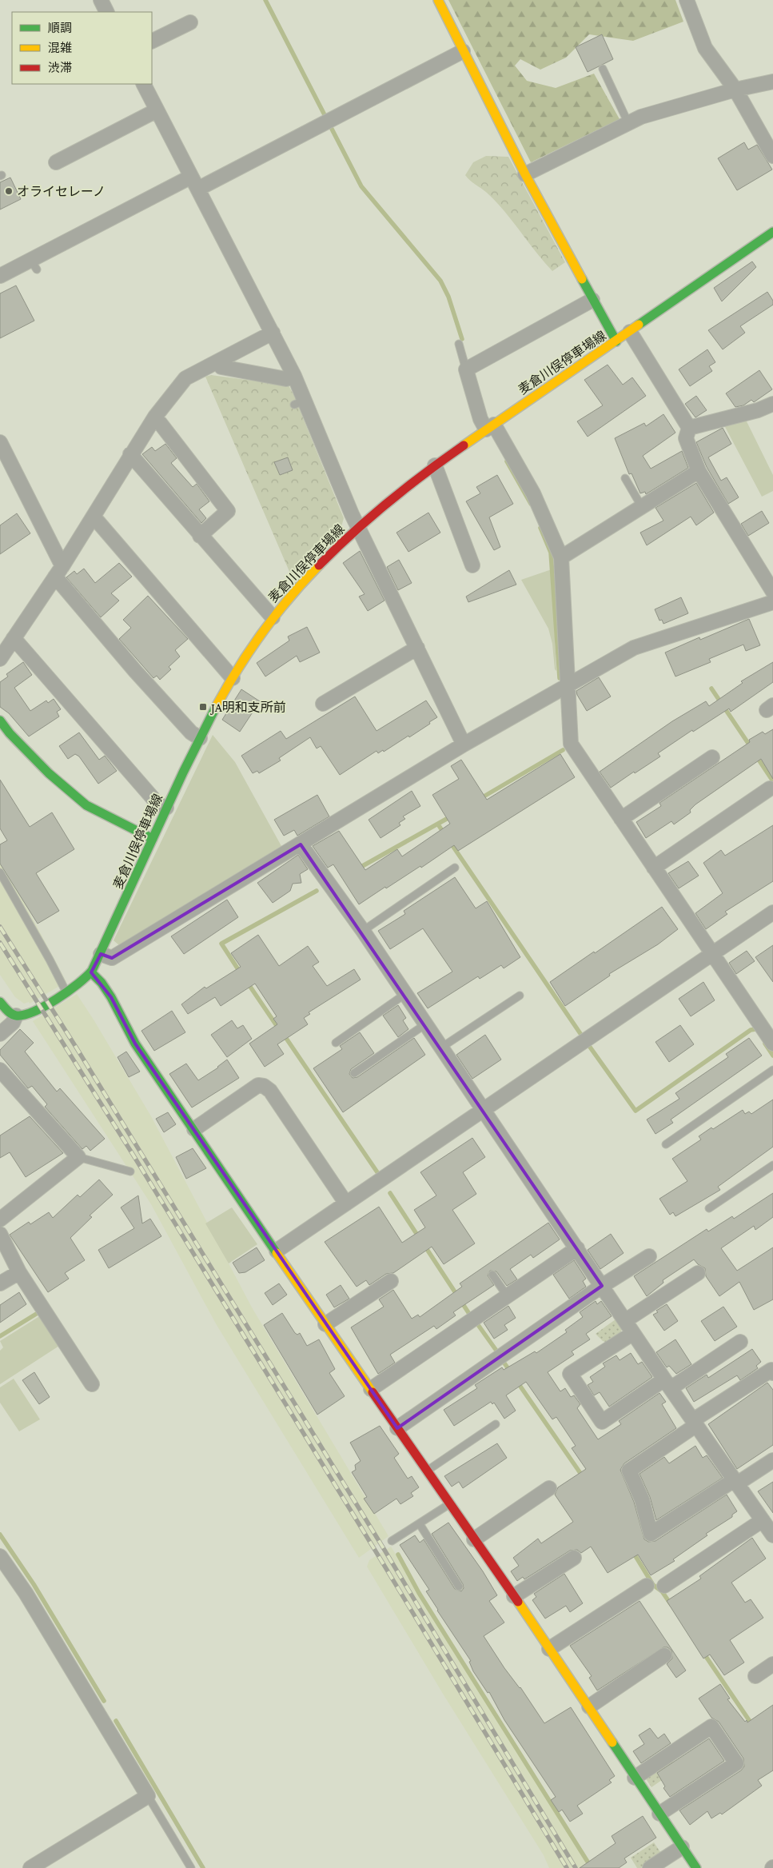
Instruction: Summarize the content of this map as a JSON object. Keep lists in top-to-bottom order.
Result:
{
  "streets": {
    "street": ["麦倉川俣停車場線"]
  },
  "places": {
    "other": ["オライセレーノ"],
    "transit": ["JA明和支所前"]
  },
  "legend": ["順調", "混雑", "渋滞"]
}
